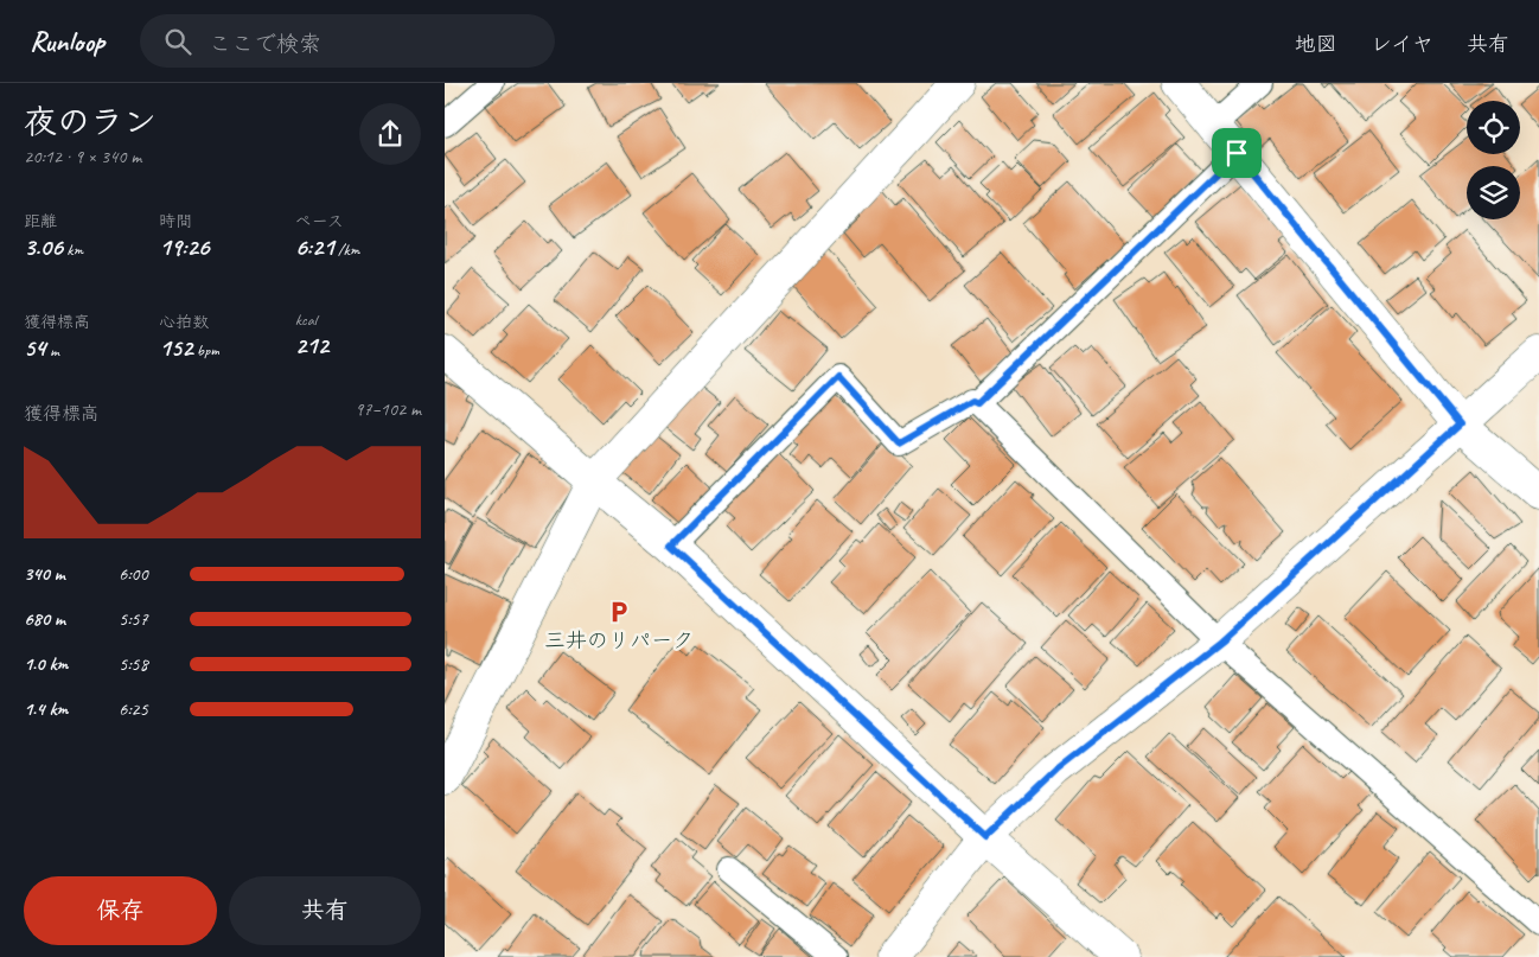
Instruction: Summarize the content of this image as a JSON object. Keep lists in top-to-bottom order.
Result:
{
  "places": {
    "parking": ["三井のリパーク"]
  },
  "page": {
    "header": "Runloop",
    "search": "ここで検索",
    "nav": ["地図", "レイヤ", "共有"],
    "heading": ["夜のラン", "20:12 · 9 × 340 m"],
    "stats": [
      ["距離", "3.06 km"],
      ["時間", "19:26"],
      ["ペース", "6:21 /km"],
      ["獲得標高", "54 m"],
      ["心拍数", "152 bpm"],
      ["kcal", "212"]
    ],
    "chart": ["獲得標高", "97–102 m"],
    "list": [
      {
        "name": "340 m",
        "note": "6:00"
      },
      {
        "name": "680 m",
        "note": "5:57"
      },
      {
        "name": "1.0 km",
        "note": "5:58"
      },
      {
        "name": "1.4 km",
        "note": "6:25"
      }
    ],
    "buttons": ["保存", "共有"]
  }
}
